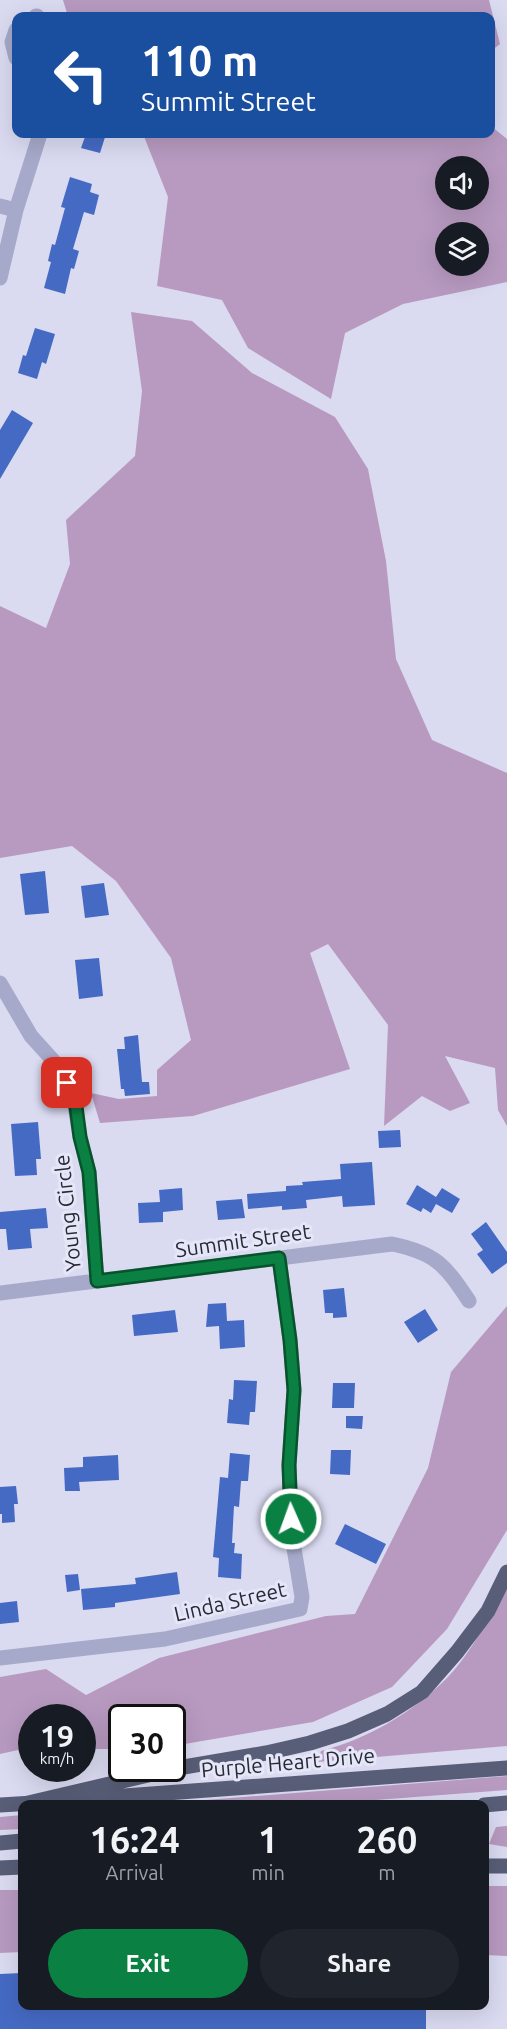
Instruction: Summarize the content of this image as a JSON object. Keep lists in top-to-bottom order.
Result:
{
  "streets": {
    "main road": ["Purple Heart Drive"],
    "street": ["Young Circle", "Summit Street", "Linda Street"]
  },
  "crossings": [
    ["Young Circle", "Summit Street"],
    ["Summit Street", "Linda Street"]
  ],
  "page": {
    "turn": ["110 m", "Summit Street"],
    "speed": "19 km/h",
    "limit": "30",
    "eta": [
      "16:24",
      "Arrival",
      "1",
      "min",
      "260",
      "m"
    ],
    "buttons": ["Exit", "Share"]
  }
}
